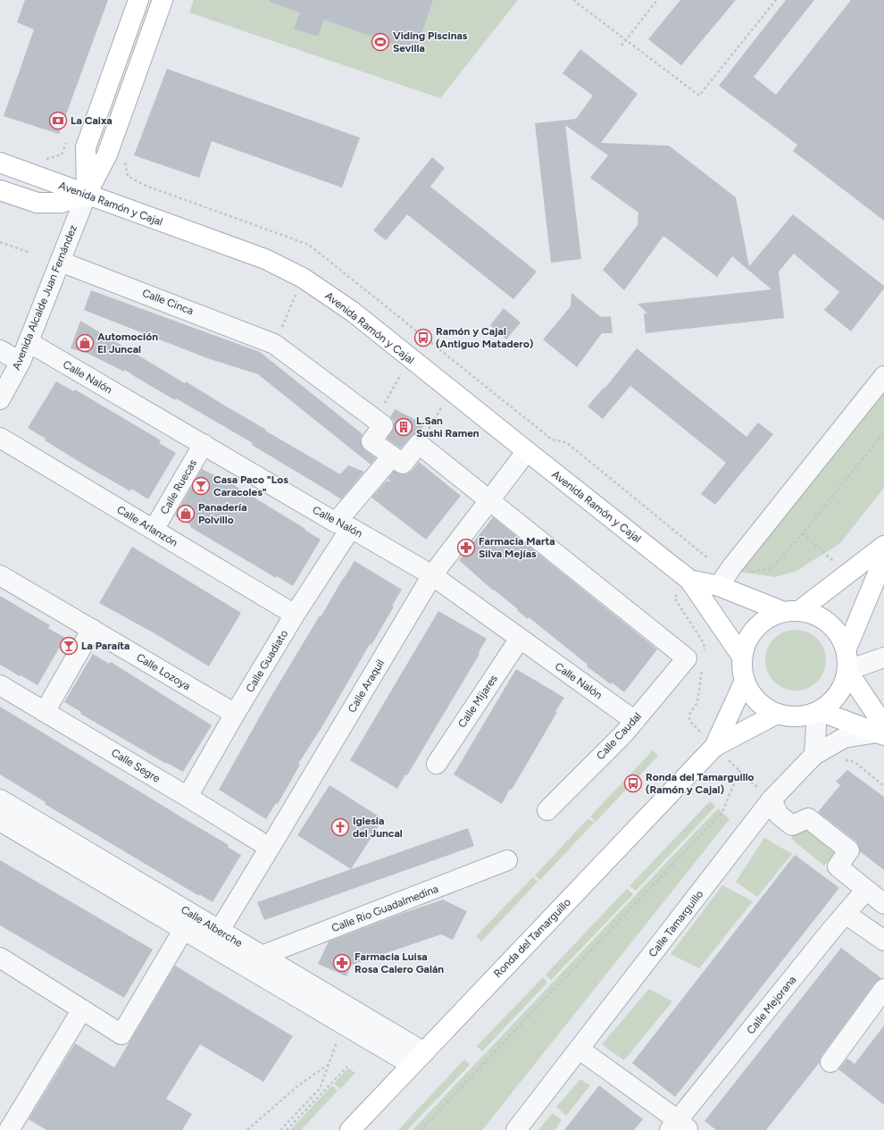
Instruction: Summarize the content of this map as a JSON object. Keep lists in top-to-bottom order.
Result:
{
  "streets": {
    "main road": ["Avenida Ramón y Cajal", "Ronda del Tamarguillo"],
    "street": [
      "Avenida Alcalde Juan Fernández",
      "Calle Cinca",
      "Calle Nalón",
      "Calle Ruecas",
      "Calle Arlanzón",
      "Calle Guadiato",
      "Calle Lozoya",
      "Calle Araquil",
      "Calle Mijares",
      "Calle Caudal",
      "Calle Segre",
      "Calle Rio Guadalmedina",
      "Calle Tamarguillo",
      "Calle Alberche",
      "Calle Mejorana"
    ]
  },
  "crossings": [
    ["Avenida Ramón y Cajal", "Avenida Alcalde Juan Fernández"],
    ["Avenida Ramón y Cajal", "Calle Araquil"],
    ["Avenida Alcalde Juan Fernández", "Calle Cinca"],
    ["Avenida Alcalde Juan Fernández", "Calle Nalón"],
    ["Calle Nalón", "Calle Ruecas"],
    ["Calle Nalón", "Calle Guadiato"],
    ["Calle Nalón", "Calle Araquil"],
    ["Calle Nalón", "Calle Mijares"],
    ["Calle Nalón", "Calle Caudal"],
    ["Calle Ruecas", "Calle Arlanzón"],
    ["Calle Arlanzón", "Calle Guadiato"],
    ["Calle Guadiato", "Calle Lozoya"],
    ["Calle Guadiato", "Calle Segre"],
    ["Calle Araquil", "Calle Caudal"],
    ["Calle Araquil", "Calle Segre"],
    ["Calle Araquil", "Calle Alberche"],
    ["Calle Rio Guadalmedina", "Calle Alberche"],
    ["Calle Alberche", "Ronda del Tamarguillo"]
  ],
  "places": {
    "sports": ["Viding Piscinas Sevilla"],
    "bank": ["La Caixa"],
    "bus stop": ["Ramón y Cajal (Antiguo Matadero)", "Ronda del Tamarguillo (Ramón y Cajal)"],
    "shop": ["Automoción El Juncal", "Panadería Polvillo"],
    "building": ["L.San Sushi Ramen"],
    "bar": ["Casa Paco \"Los Caracoles\"", "La Paraíta"],
    "pharmacy": ["Farmacia Marta Silva Mejías", "Farmacia Luisa Rosa Calero Galán"],
    "church": ["Iglesia del Juncal"]
  }
}
